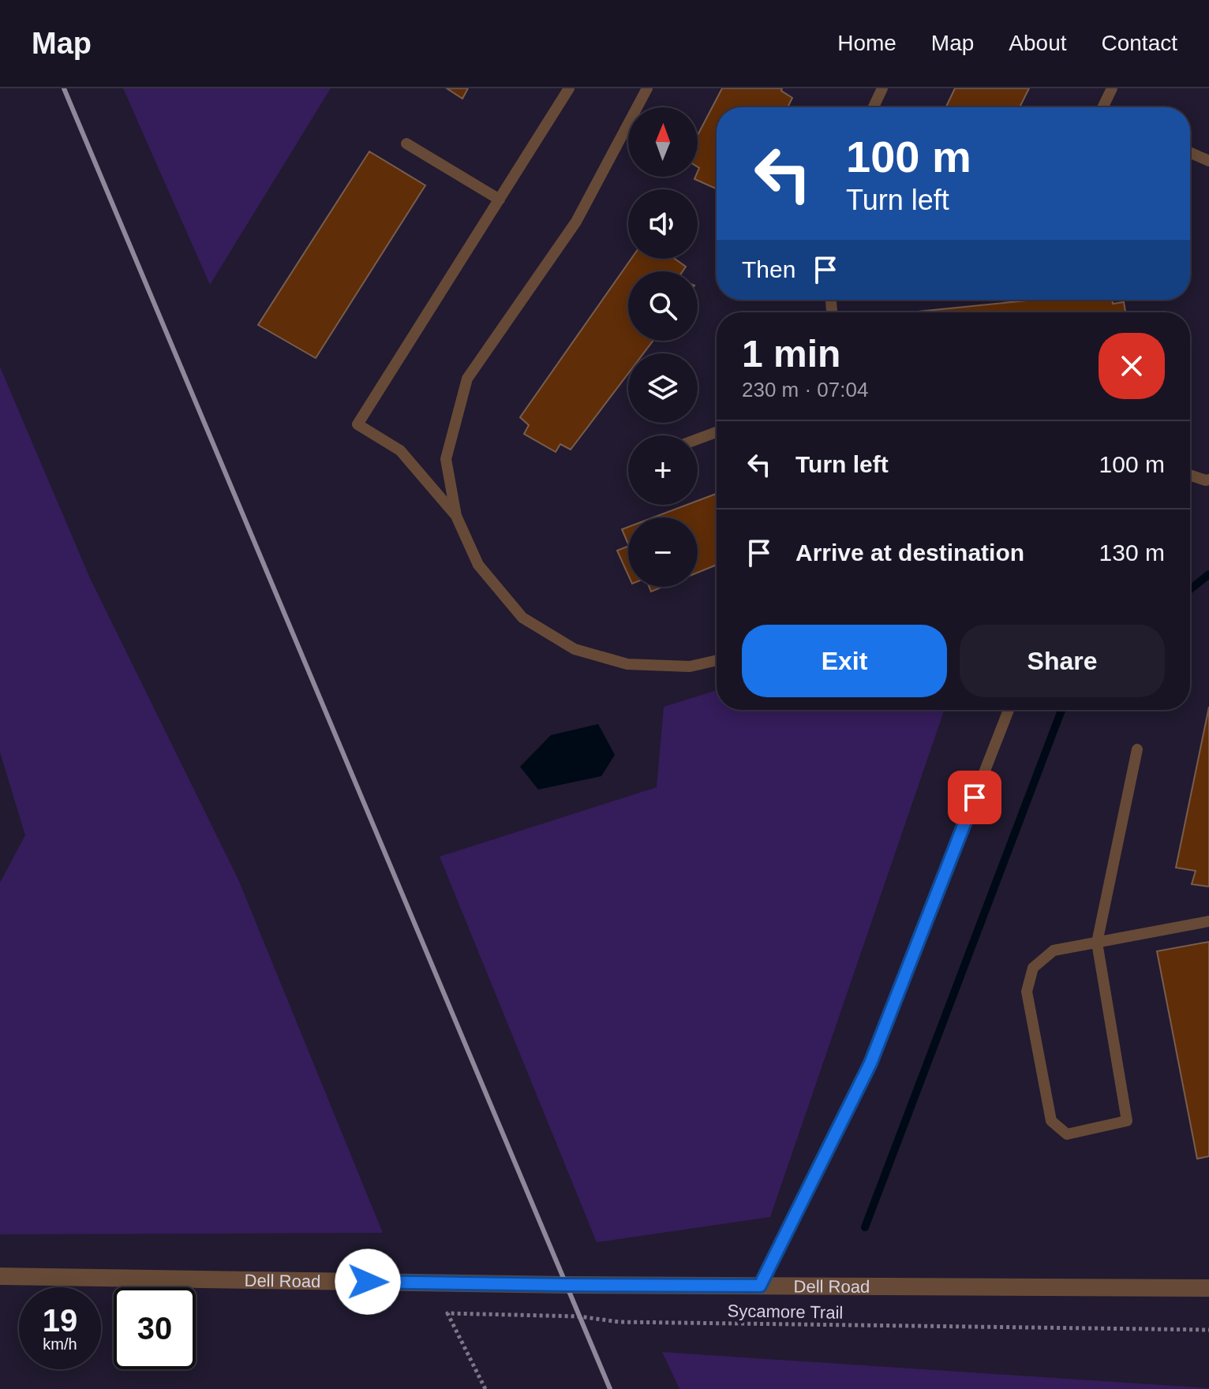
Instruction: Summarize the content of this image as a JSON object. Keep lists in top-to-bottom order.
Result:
{
  "streets": {
    "street": ["Dell Road"],
    "path": ["Sycamore Trail"]
  },
  "north": "top",
  "page": {
    "header": "Map",
    "nav": [
      "Home",
      "Map",
      "About",
      "Contact"
    ],
    "map_buttons": ["+", "−"],
    "turn": ["100 m", "Turn left"],
    "then": "Then",
    "heading": ["1 min", "230 m · 07:04"],
    "list": [
      {
        "name": "Turn left",
        "value": "100 m"
      },
      {
        "name": "Arrive at destination",
        "value": "130 m"
      }
    ],
    "buttons": ["Exit", "Share"],
    "speed": "19 km/h",
    "limit": "30"
  }
}
